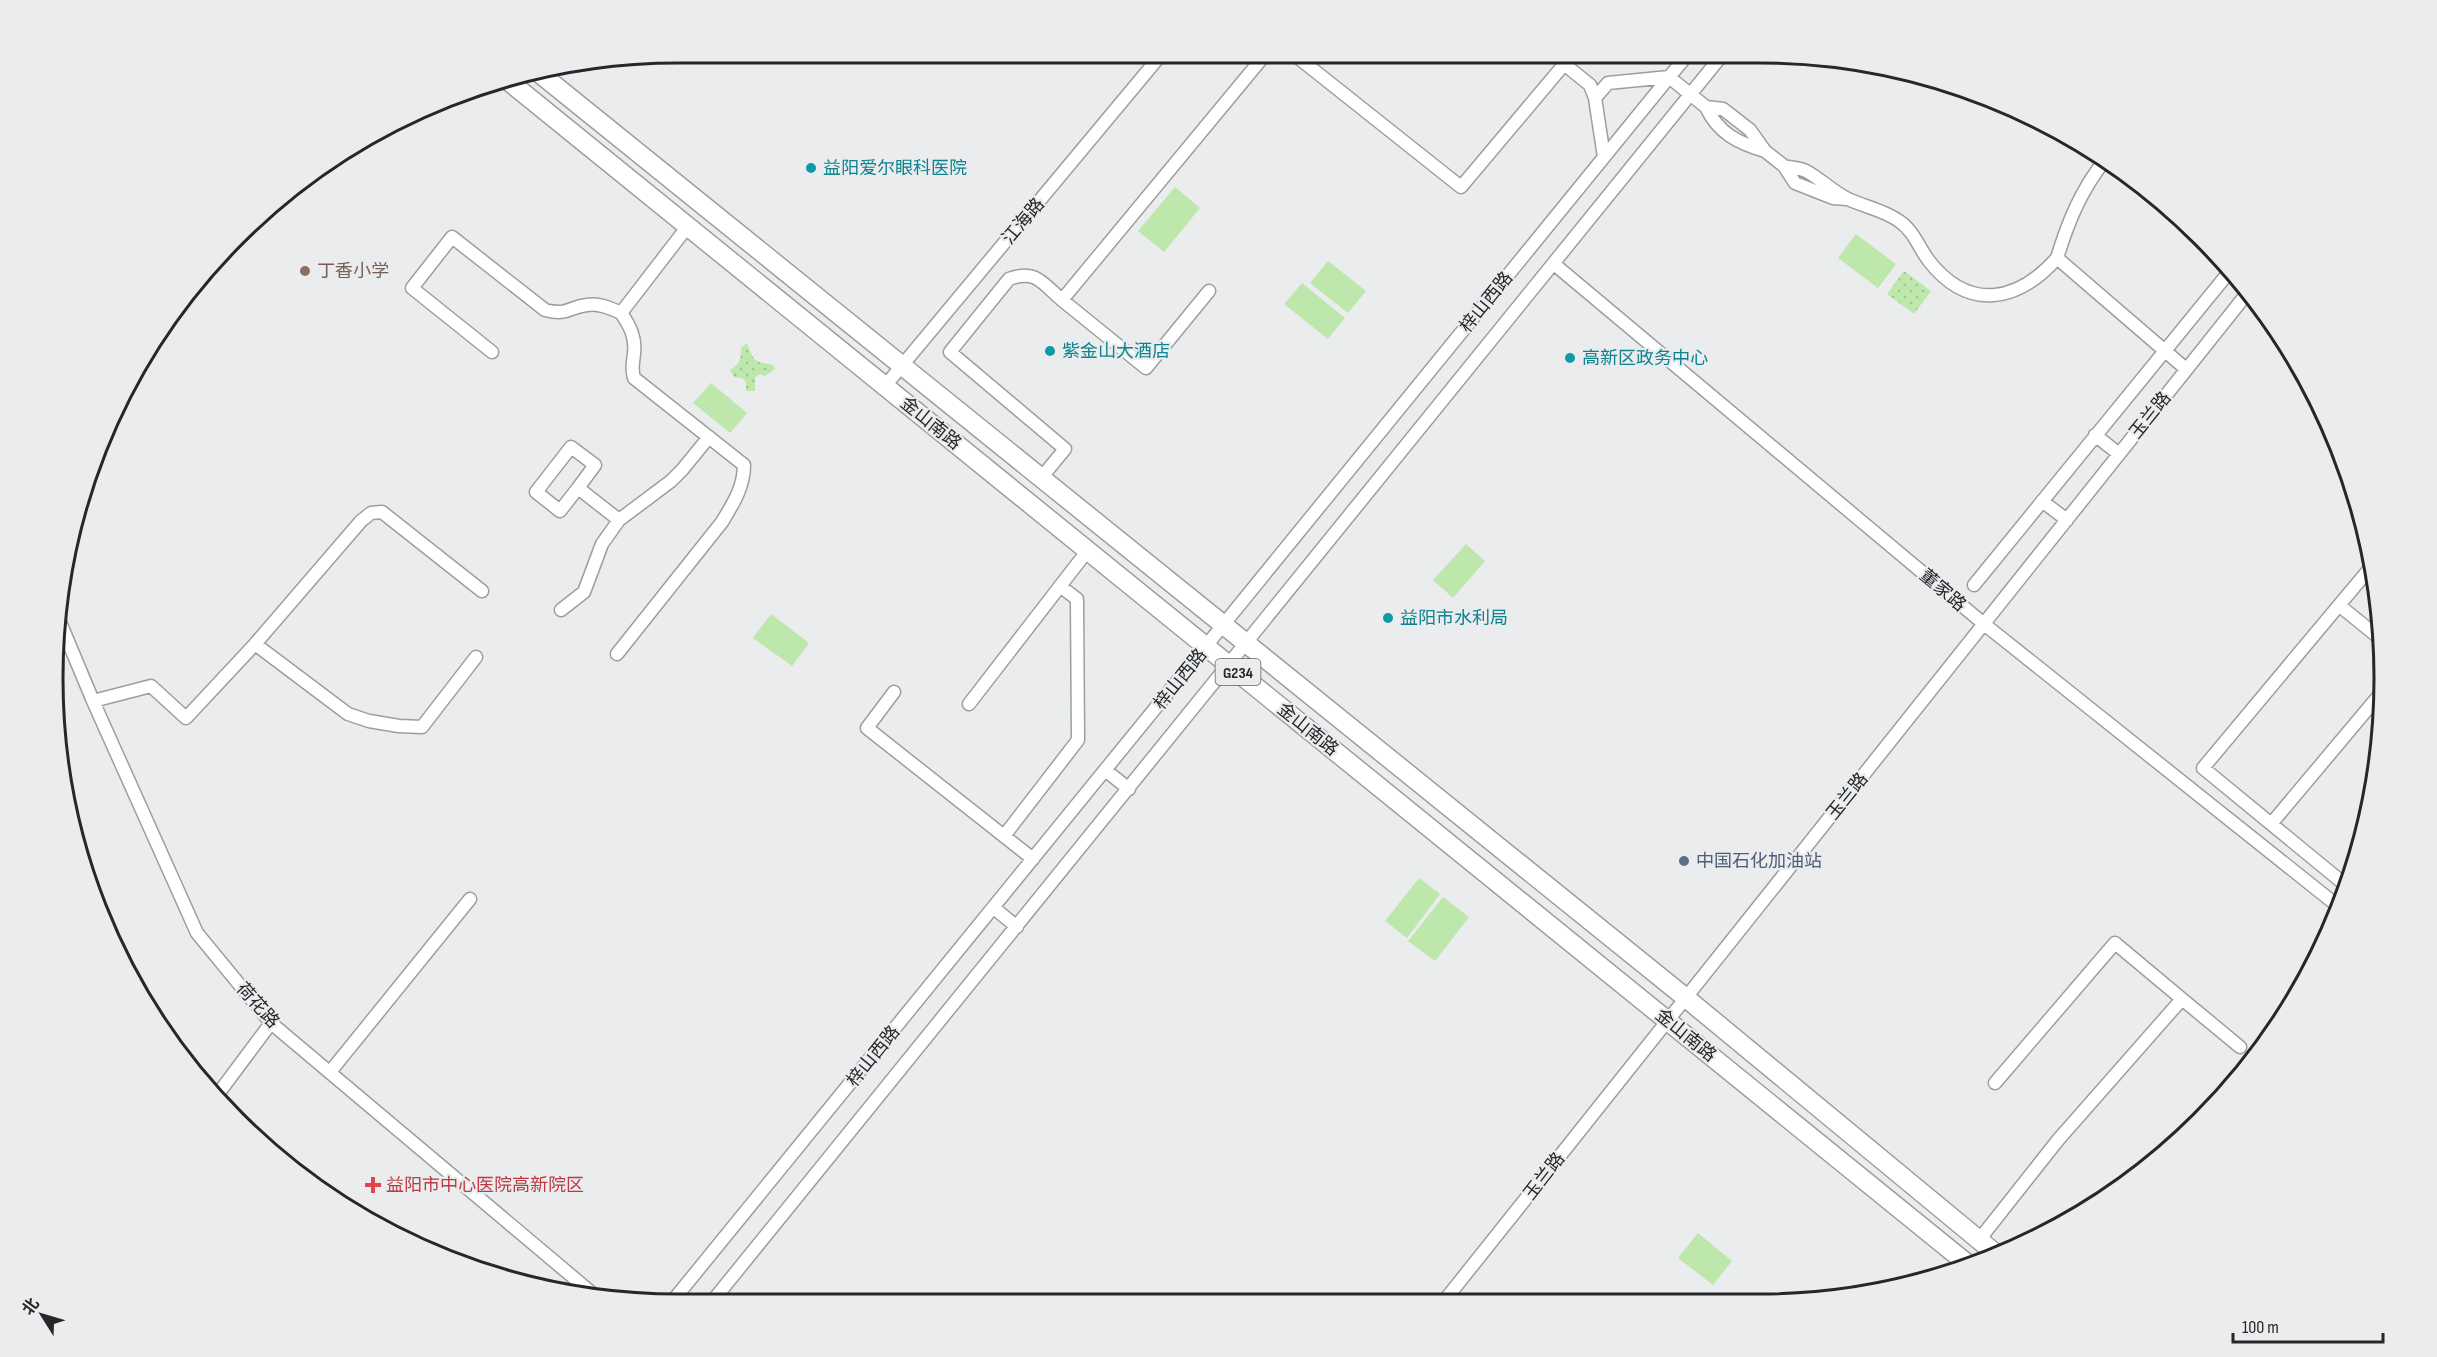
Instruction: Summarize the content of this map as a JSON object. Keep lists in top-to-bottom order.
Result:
{
  "streets": {
    "highway": ["金山南路", "G234"],
    "street": [
      "江海路",
      "梓山西路",
      "玉兰路",
      "董家路",
      "荷花路"
    ]
  },
  "crossings": [
    ["江海路", "金山南路"],
    ["梓山西路", "金山南路"],
    ["梓山西路", "董家路"],
    ["玉兰路", "金山南路"],
    ["玉兰路", "董家路"]
  ],
  "places": {
    "other": [
      "益阳爱尔眼科医院",
      "丁香小学",
      "紫金山大酒店",
      "高新区政务中心",
      "益阳市水利局",
      "中国石化加油站"
    ],
    "health": ["益阳市中心医院高新院区"]
  },
  "scale_bar": "100 m",
  "north": "top left"
}
